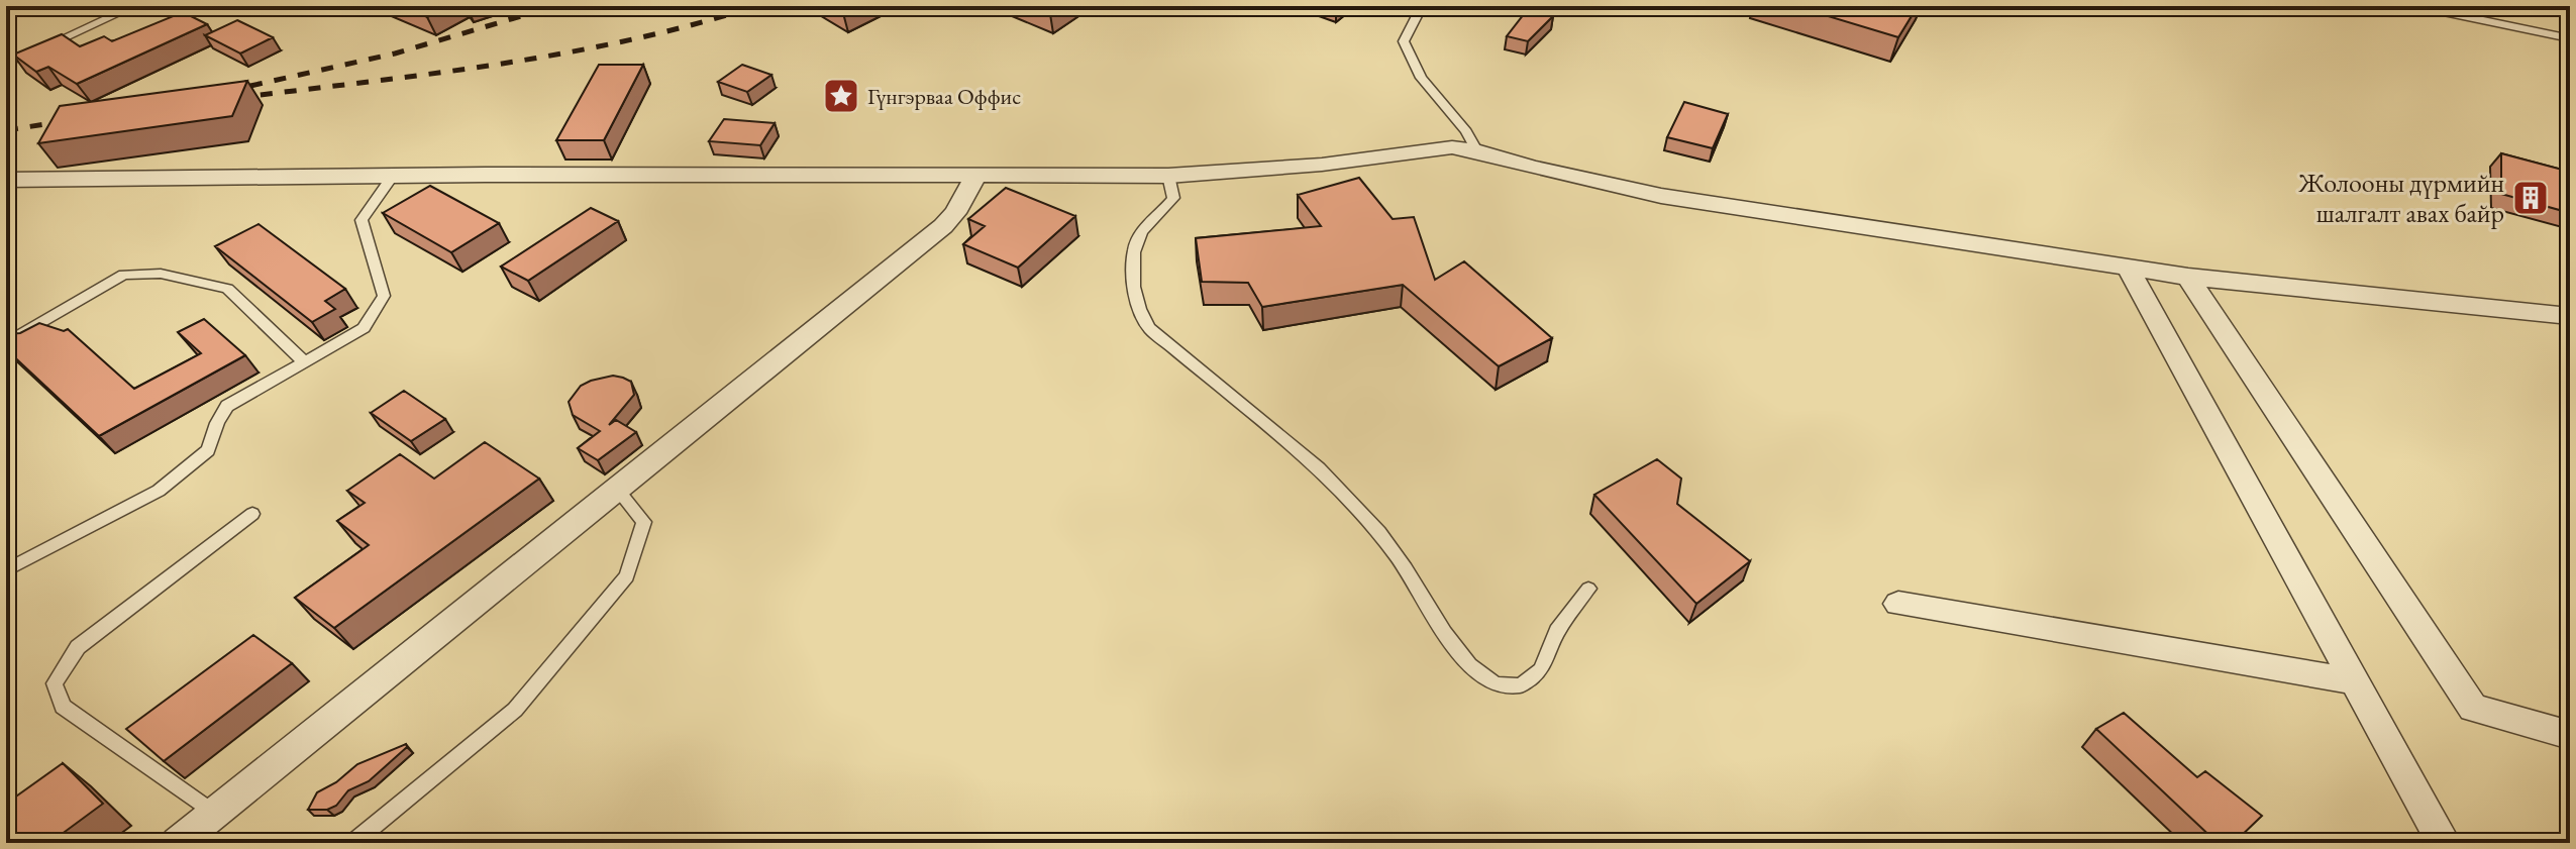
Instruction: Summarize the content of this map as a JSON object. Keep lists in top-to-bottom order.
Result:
{
  "places": {
    "place": ["Гүнгэрваа Оффис"],
    "building": ["Жолооны дүрмийн шалгалт авах байр"]
  }
}
